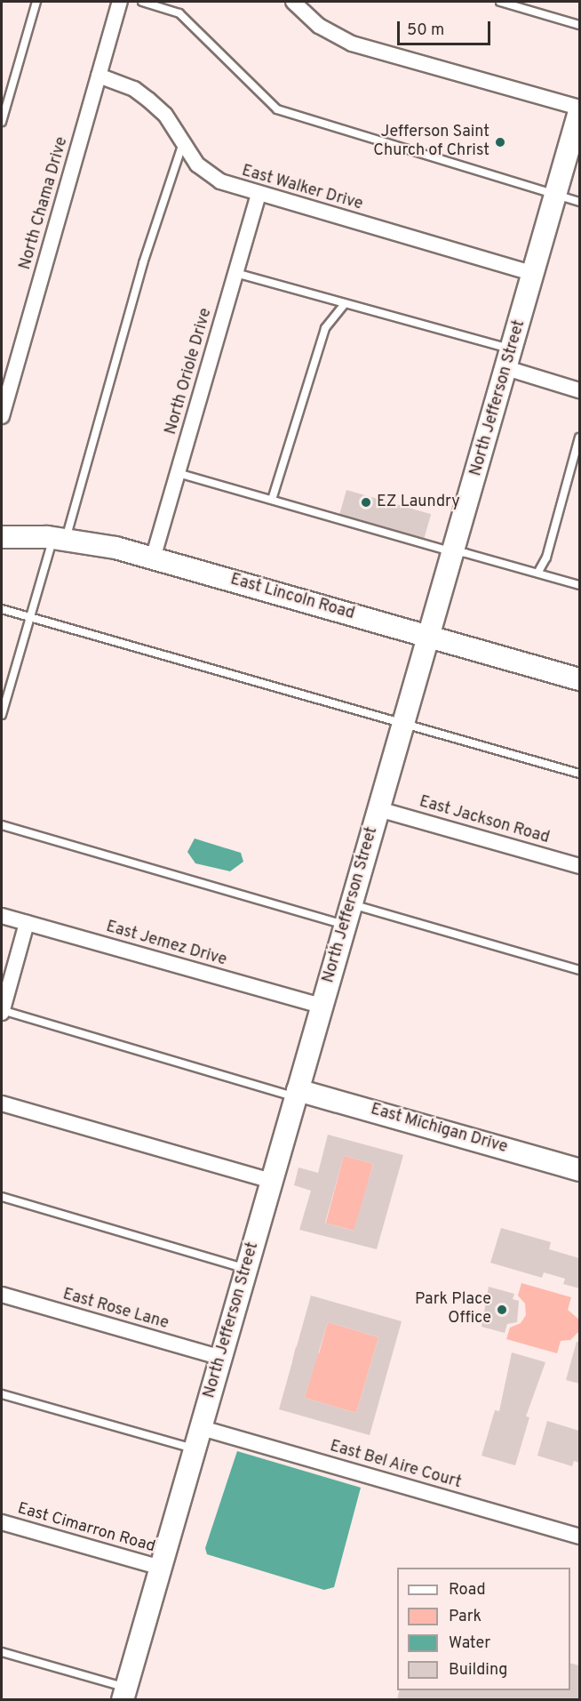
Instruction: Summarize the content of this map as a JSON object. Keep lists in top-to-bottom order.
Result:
{
  "streets": {
    "street": [
      "East Walker Drive",
      "North Chama Drive",
      "North Oriole Drive",
      "North Jefferson Street",
      "East Lincoln Road",
      "East Jackson Road",
      "East Jemez Drive",
      "East Michigan Drive",
      "East Rose Lane",
      "East Bel Aire Court",
      "East Cimarron Road"
    ]
  },
  "crossings": [
    ["East Walker Drive", "North Chama Drive"],
    ["East Walker Drive", "North Oriole Drive"],
    ["East Walker Drive", "North Jefferson Street"],
    ["North Oriole Drive", "East Lincoln Road"],
    ["North Jefferson Street", "East Lincoln Road"],
    ["North Jefferson Street", "East Jackson Road"],
    ["North Jefferson Street", "East Jemez Drive"],
    ["North Jefferson Street", "East Michigan Drive"],
    ["North Jefferson Street", "East Rose Lane"],
    ["North Jefferson Street", "East Bel Aire Court"],
    ["North Jefferson Street", "East Cimarron Road"]
  ],
  "places": ["Jefferson Saint Church of Christ", "EZ Laundry", "Park Place Office"],
  "legend": [
    "Road",
    "Park",
    "Water",
    "Building"
  ],
  "scale_bar": "50 m"
}
